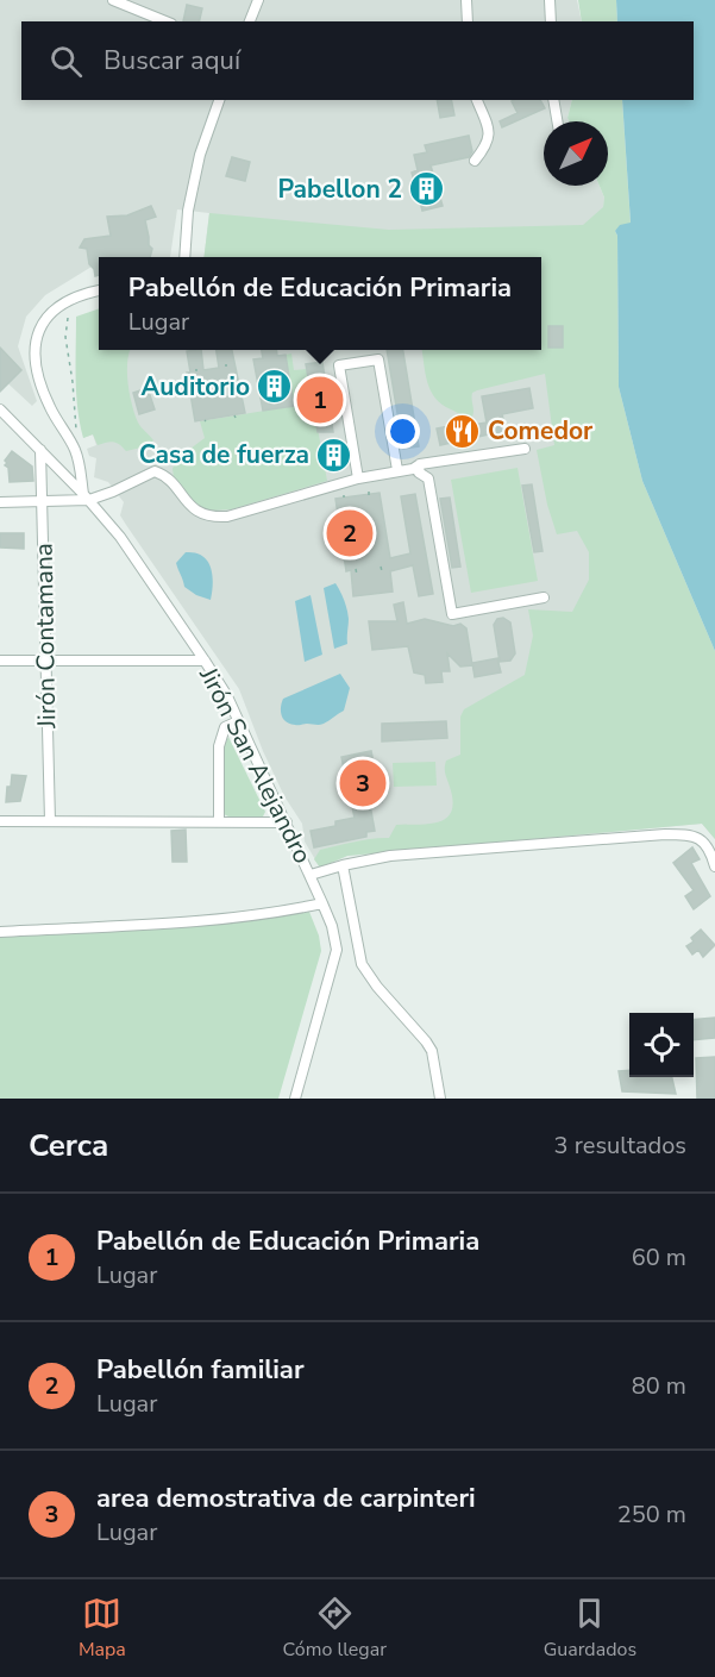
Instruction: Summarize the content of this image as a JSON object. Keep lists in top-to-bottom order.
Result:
{
  "streets": {
    "street": ["Jirón Contamana", "Jirón San Alejandro"]
  },
  "crossings": [
    ["Jirón Contamana", "Jirón San Alejandro"]
  ],
  "places": {
    "building": ["Pabellon 2", "Auditorio", "Casa de fuerza"],
    "restaurant": ["Comedor"]
  },
  "north": "top right",
  "page": {
    "search": "Buscar aquí",
    "popup": ["Pabellón de Educación Primaria", "Lugar"],
    "pins": ["1", "2", "3"],
    "heading": ["Cerca", "3 resultados"],
    "list": [
      {
        "mark": "1",
        "name": "Pabellón de Educación Primaria",
        "note": "Lugar",
        "value": "60 m"
      },
      {
        "mark": "2",
        "name": "Pabellón familiar",
        "note": "Lugar",
        "value": "80 m"
      },
      {
        "mark": "3",
        "name": "area demostrativa de carpinteri",
        "note": "Lugar",
        "value": "250 m"
      }
    ],
    "nav": ["Mapa", "Cómo llegar", "Guardados"]
  }
}
